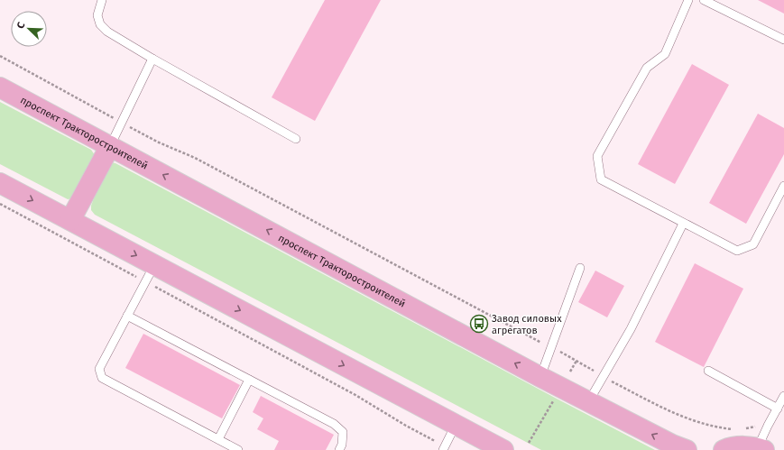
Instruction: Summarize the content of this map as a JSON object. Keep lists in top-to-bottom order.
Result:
{
  "streets": {
    "main road": ["проспект Тракторостроителей"]
  },
  "places": {
    "bus stop": ["Завод силовых агрегатов"]
  },
  "north": "top left"
}
